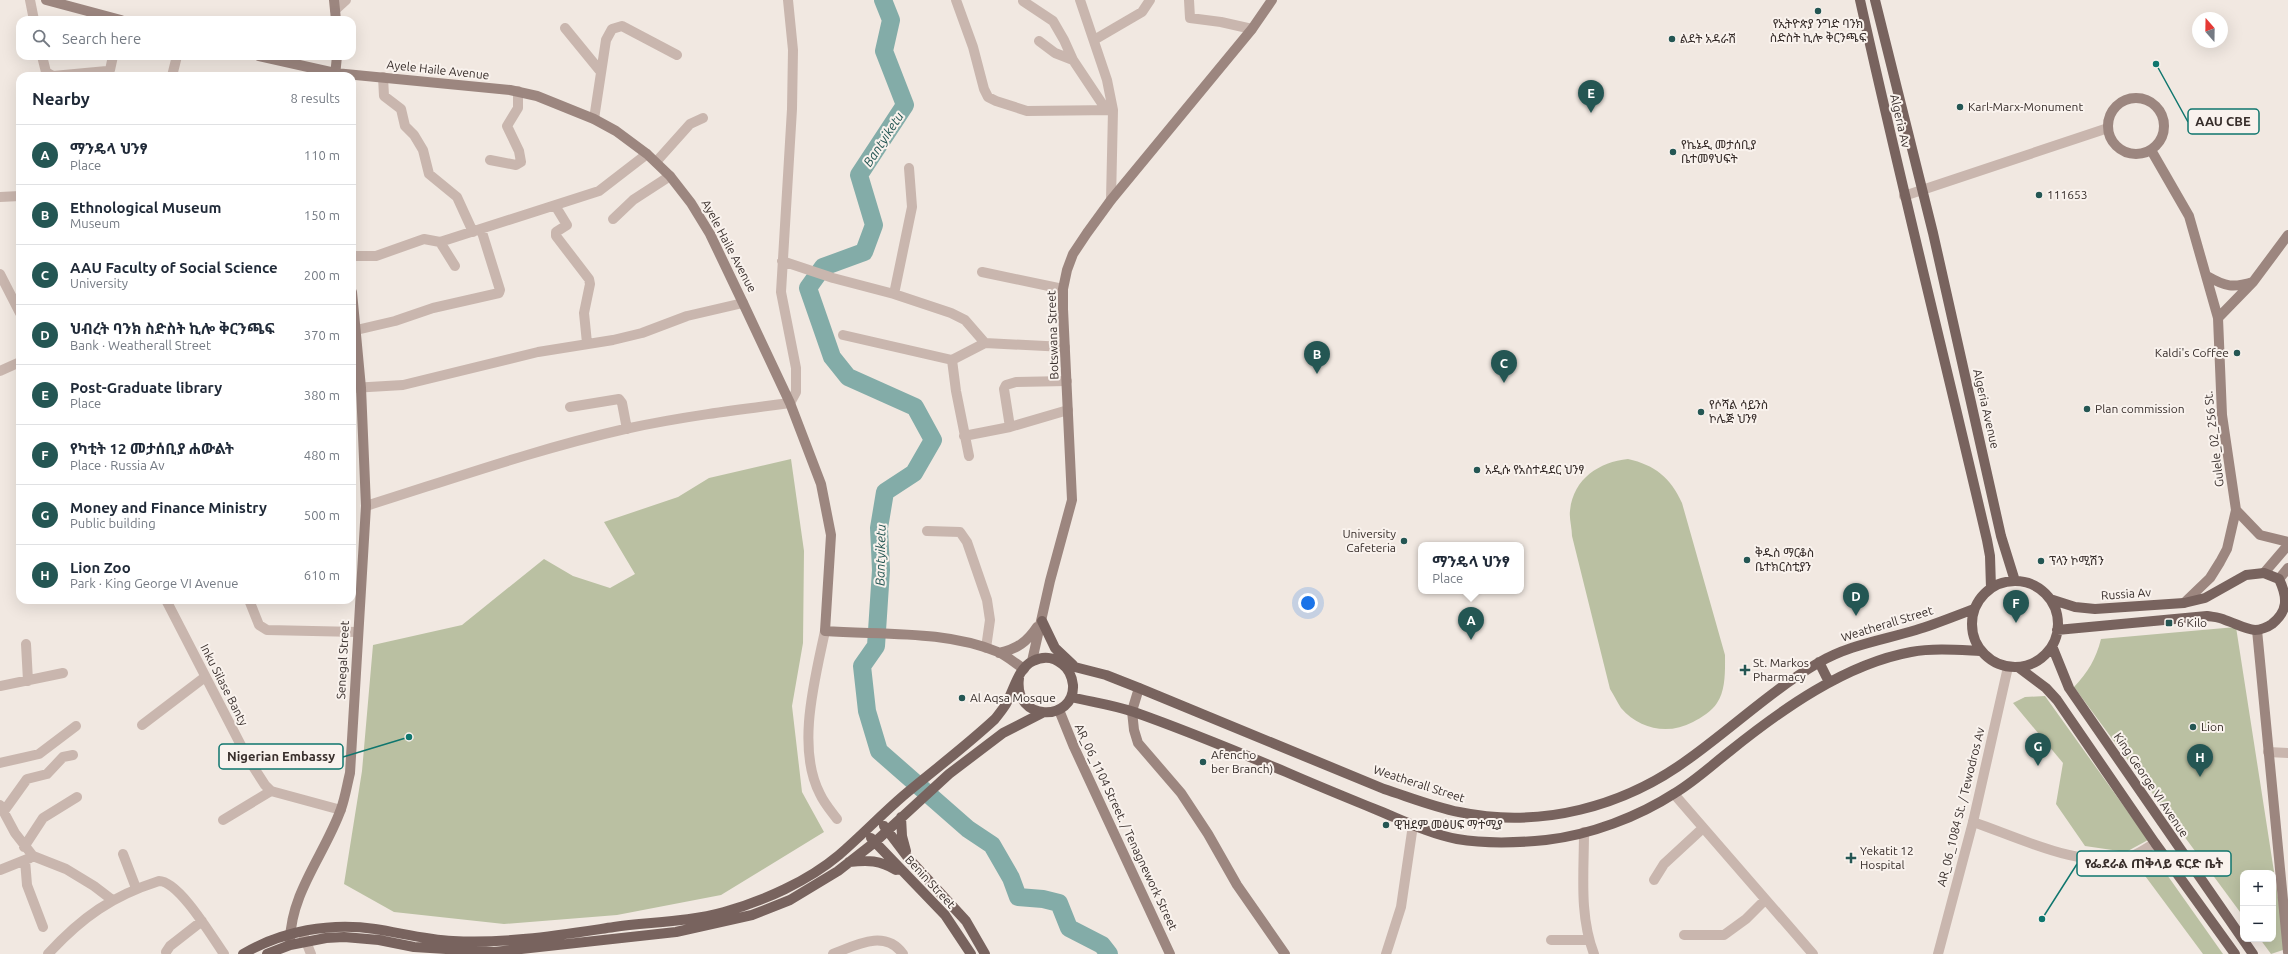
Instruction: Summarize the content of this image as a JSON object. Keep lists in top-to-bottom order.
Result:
{
  "streets": {
    "main road": [
      "Ayele Haile Avenue",
      "Algeria Av",
      "Botswana Street",
      "Algeria Avenue",
      "Gulele_02_256 St.",
      "Russia Av",
      "Weatherall Street",
      "Senegal Street",
      "King George VI Avenue",
      "AR_06_1104 Street. / Tenagnework Street",
      "Benin Street"
    ],
    "street": ["Inku Silase Banty", "AR_06_1084 St. / Tewodros Av"]
  },
  "crossings": [
    ["Algeria Av", "Algeria Avenue"],
    ["Botswana Street", "Weatherall Street"],
    ["Botswana Street", "AR_06_1104 Street. / Tenagnework Street"],
    ["Algeria Avenue", "Russia Av"],
    ["Algeria Avenue", "Weatherall Street"],
    ["Algeria Avenue", "King George VI Avenue"],
    ["Algeria Avenue", "AR_06_1084 St. / Tewodros Av"],
    ["Gulele_02_256 St.", "Russia Av"],
    ["Russia Av", "Weatherall Street"],
    ["Russia Av", "King George VI Avenue"],
    ["Russia Av", "AR_06_1084 St. / Tewodros Av"],
    ["Weatherall Street", "King George VI Avenue"],
    ["Weatherall Street", "AR_06_1084 St. / Tewodros Av"],
    ["Weatherall Street", "AR_06_1104 Street. / Tenagnework Street"],
    ["King George VI Avenue", "AR_06_1084 St. / Tewodros Av"]
  ],
  "water": ["Bantyiketu"],
  "places": {
    "other": [
      "የኢትዮጵያ ንግድ ባንክ ስድስት ኪሎ ቅርንጫፍ",
      "ልደት አዳራሽ",
      "AAU CBE",
      "Karl-Marx-Monument",
      "የኬኔዲ መታሰቢያ ቤተመፃህፍት",
      "111653",
      "Kaldi's Coffee",
      "Plan commission",
      "የሶሻል ሳይንስ ኮሌጅ ህንፃ",
      "አዲሱ የአስተዳደር ህንፃ",
      "University Cafeteria",
      "ቅዱስ ማርቆስ ቤተክርስቲያን",
      "ፕላን ኮሚሽን",
      "Al Aqsa Mosque",
      "Lion",
      "Nigerian Embassy",
      "Afencho ber Branch)",
      "ዊዝደም መፅሀፍ ማተሚያ",
      "የፌደራል ጠቅላይ ፍርድ ቤት"
    ],
    "transit": ["6 Kilo"],
    "health": ["St. Markos Pharmacy", "Yekatit 12 Hospital"]
  },
  "north": "top",
  "page": {
    "search": "Search here",
    "heading": ["Nearby", "8 results"],
    "pins": [
      "E",
      "B",
      "C",
      "D",
      "F",
      "A",
      "G",
      "H"
    ],
    "list": [
      {
        "mark": "A",
        "name": "ማንዴላ ህንፃ",
        "note": "Place",
        "value": "110 m"
      },
      {
        "mark": "B",
        "name": "Ethnological Museum",
        "note": "Museum",
        "value": "150 m"
      },
      {
        "mark": "C",
        "name": "AAU Faculty of Social Science",
        "note": "University",
        "value": "200 m"
      },
      {
        "mark": "D",
        "name": "ህብረት ባንክ ስድስት ኪሎ ቅርንጫፍ",
        "note": "Bank · Weatherall Street",
        "value": "370 m"
      },
      {
        "mark": "E",
        "name": "Post-Graduate library",
        "note": "Place",
        "value": "380 m"
      },
      {
        "mark": "F",
        "name": "የካቲት 12 መታሰቢያ ሐውልት",
        "note": "Place · Russia Av",
        "value": "480 m"
      },
      {
        "mark": "G",
        "name": "Money and Finance Ministry",
        "note": "Public building",
        "value": "500 m"
      },
      {
        "mark": "H",
        "name": "Lion Zoo",
        "note": "Park · King George VI Avenue",
        "value": "610 m"
      }
    ],
    "popup": ["ማንዴላ ህንፃ", "Place"],
    "map_buttons": ["+", "−"]
  }
}
